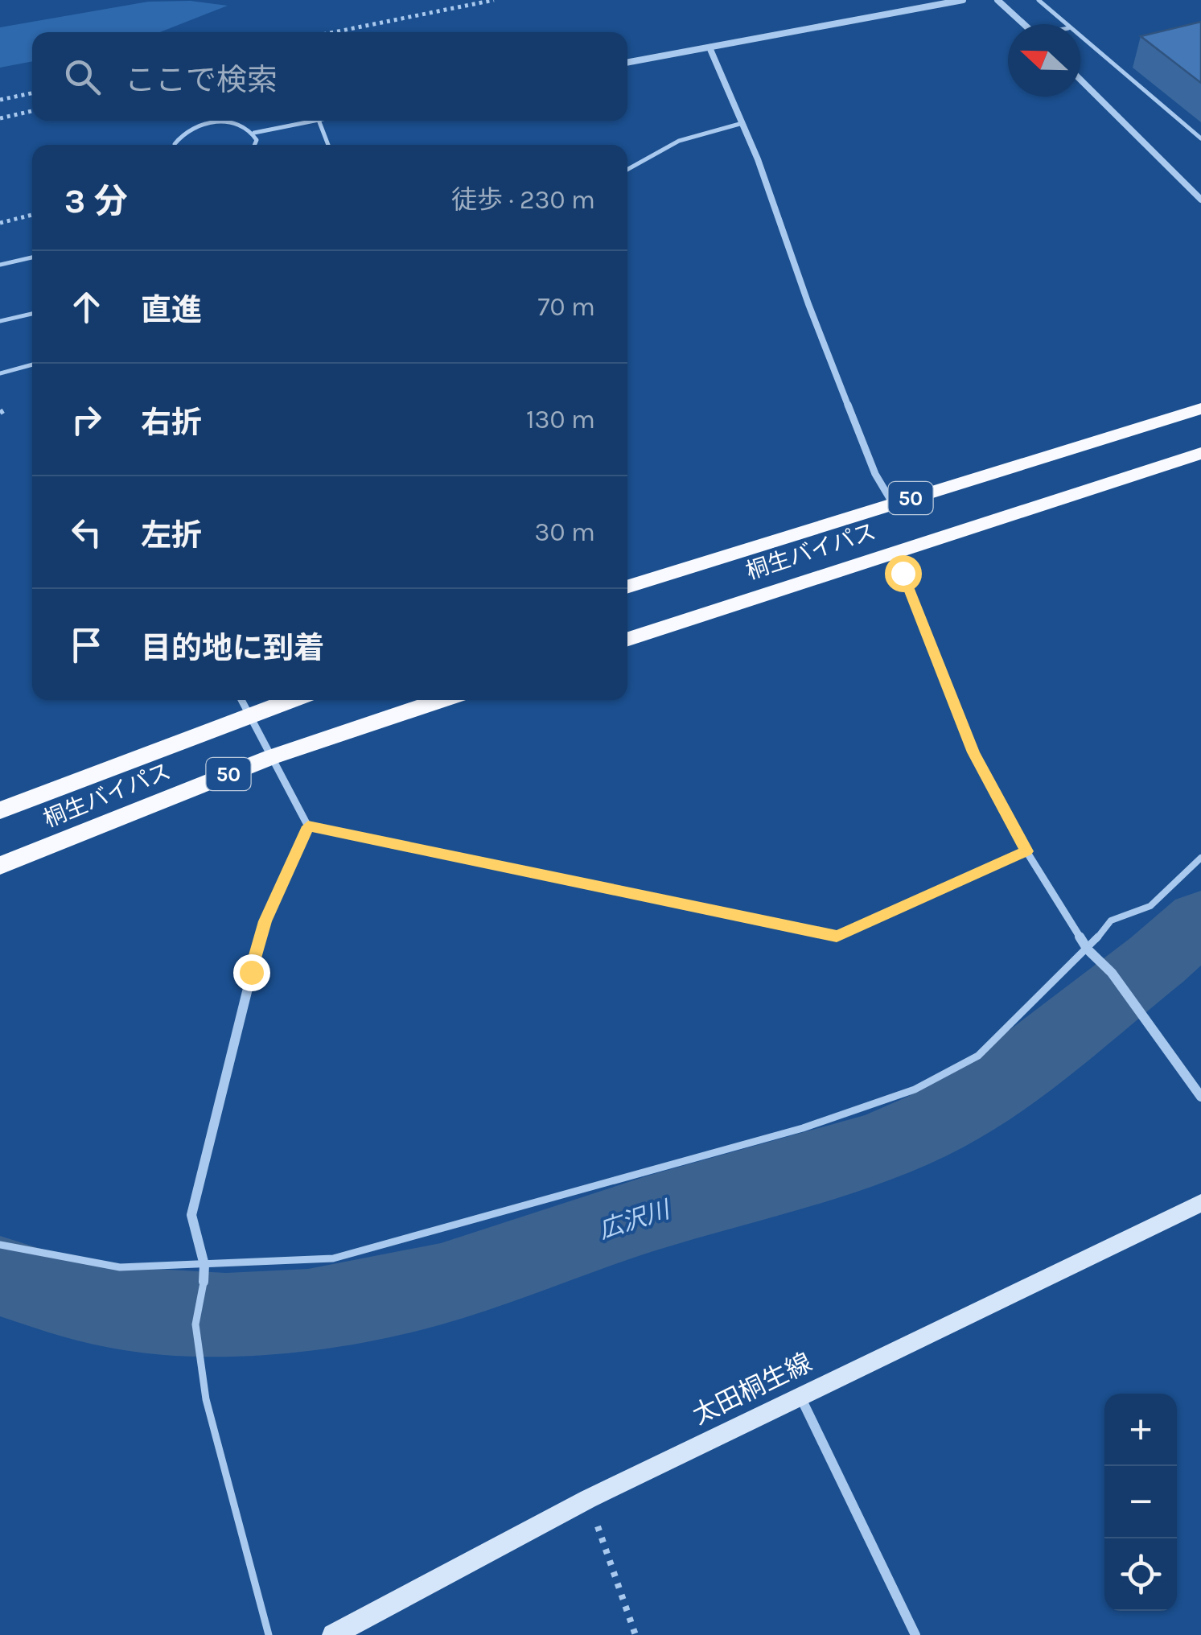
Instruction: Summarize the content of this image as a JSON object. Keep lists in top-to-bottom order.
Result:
{
  "streets": {
    "highway": ["50", "桐生バイパス"],
    "main road": ["太田桐生線"]
  },
  "water": ["広沢川"],
  "north": "left",
  "page": {
    "search": "ここで検索",
    "heading": ["3 分", "徒歩 · 230 m"],
    "list": [
      ["直進", "70 m"],
      ["右折", "130 m"],
      ["左折", "30 m"],
      "目的地に到着"
    ],
    "map_buttons": ["+", "−"]
  }
}
